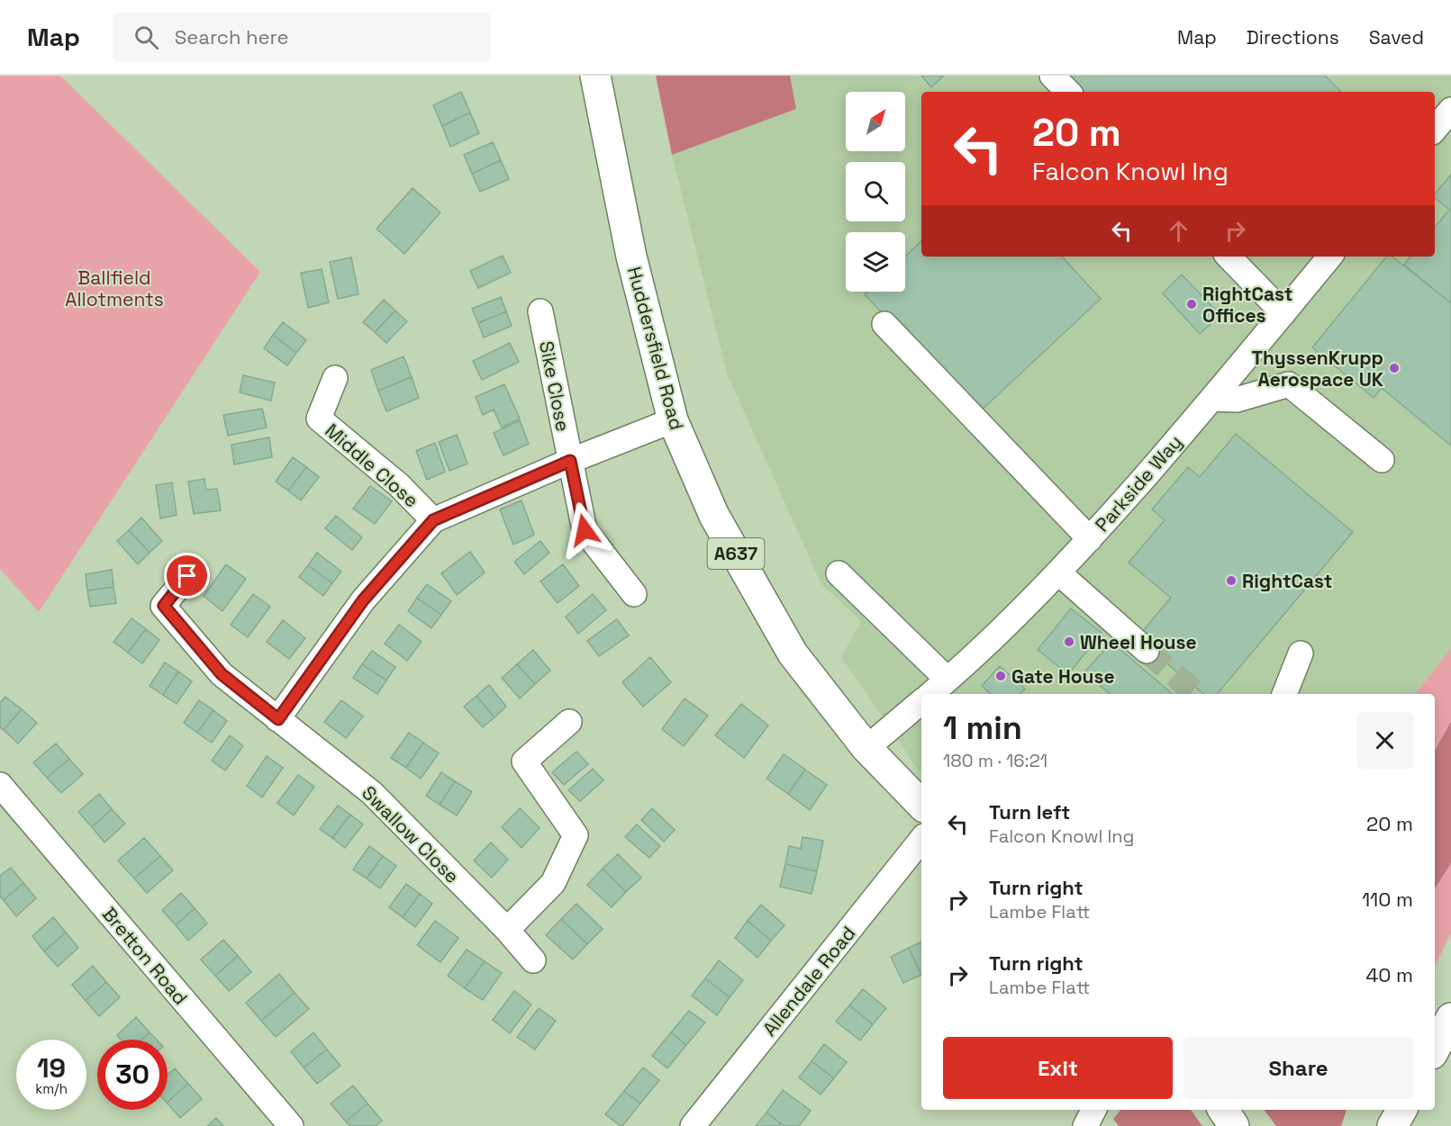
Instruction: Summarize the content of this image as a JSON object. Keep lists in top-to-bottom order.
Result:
{
  "streets": {
    "highway": ["Huddersfield Road", "A637"],
    "street": [
      "Sike Close",
      "Middle Close",
      "Parkside Way",
      "Swallow Close",
      "Bretton Road",
      "Allendale Road"
    ]
  },
  "parks": ["Ballfield Allotments"],
  "places": [
    "RightCast Offices",
    "ThyssenKrupp Aerospace UK",
    "RightCast",
    "Wheel House",
    "Gate House"
  ],
  "north": "top right",
  "page": {
    "header": "Map",
    "search": "Search here",
    "nav": ["Map", "Directions", "Saved"],
    "turn": ["20 m", "Falcon Knowl Ing"],
    "heading": ["1 min", "180 m · 16:21"],
    "list": [
      {
        "name": "Turn left",
        "note": "Falcon Knowl Ing",
        "value": "20 m"
      },
      {
        "name": "Turn right",
        "note": "Lambe Flatt",
        "value": "110 m"
      },
      {
        "name": "Turn right",
        "note": "Lambe Flatt",
        "value": "40 m"
      }
    ],
    "buttons": ["Exit", "Share"],
    "speed": "19 km/h",
    "limit": "30"
  }
}
